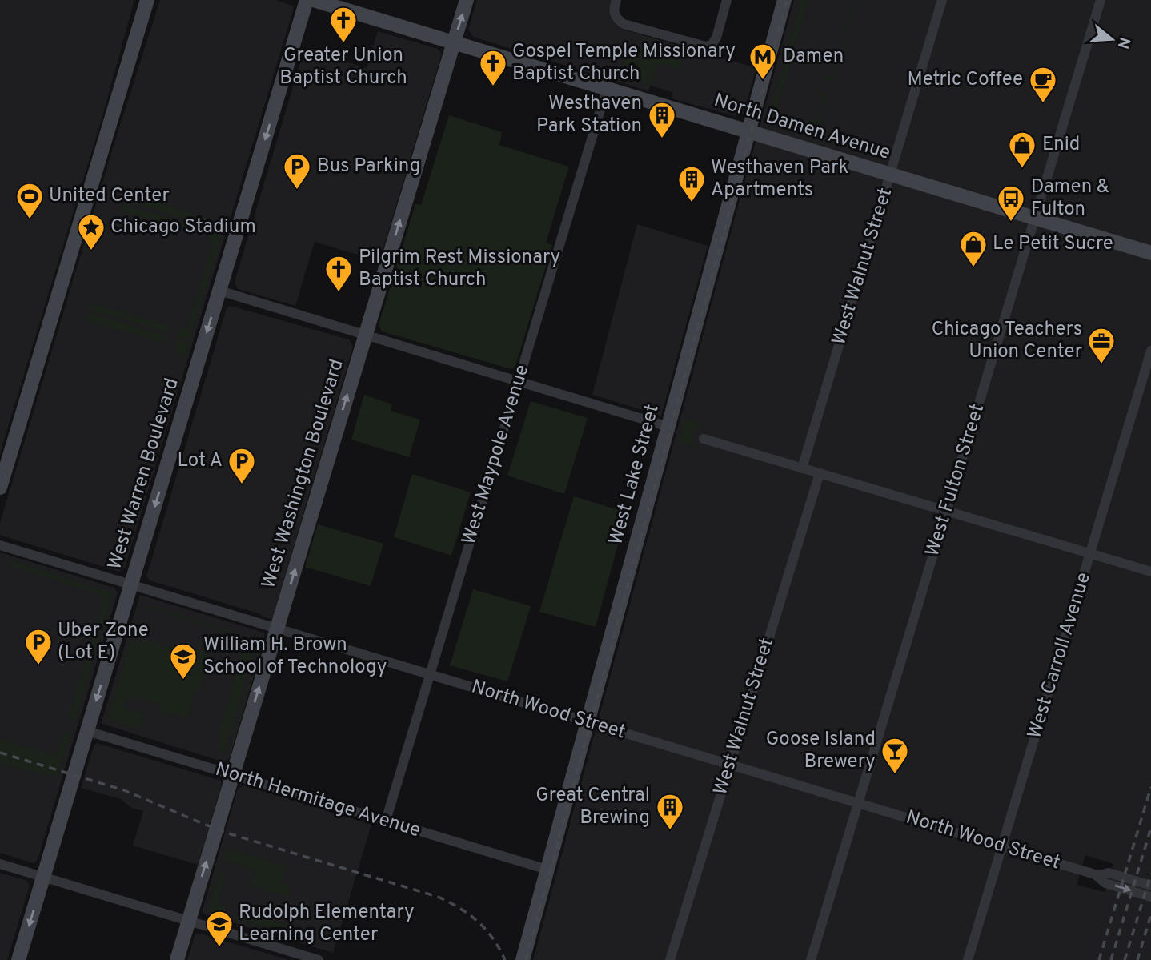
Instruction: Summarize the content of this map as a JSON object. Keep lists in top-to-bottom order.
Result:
{
  "streets": {
    "main road": [
      "North Damen Avenue",
      "West Warren Boulevard",
      "West Washington Boulevard",
      "West Lake Street"
    ],
    "street": [
      "West Walnut Street",
      "West Maypole Avenue",
      "West Fulton Street",
      "West Carroll Avenue",
      "North Wood Street",
      "North Hermitage Avenue"
    ]
  },
  "crossings": [
    ["North Damen Avenue", "West Walnut Street"],
    ["North Damen Avenue", "West Maypole Avenue"],
    ["North Damen Avenue", "West Washington Boulevard"],
    ["North Damen Avenue", "West Lake Street"],
    ["North Damen Avenue", "West Fulton Street"],
    ["West Walnut Street", "North Wood Street"],
    ["West Maypole Avenue", "North Wood Street"],
    ["West Maypole Avenue", "North Hermitage Avenue"],
    ["West Warren Boulevard", "North Wood Street"],
    ["West Warren Boulevard", "North Hermitage Avenue"],
    ["West Washington Boulevard", "North Wood Street"],
    ["West Washington Boulevard", "North Hermitage Avenue"],
    ["West Lake Street", "North Wood Street"],
    ["West Lake Street", "North Hermitage Avenue"],
    ["West Fulton Street", "North Wood Street"],
    ["West Carroll Avenue", "North Wood Street"]
  ],
  "one_way": ["West Warren Boulevard", "West Washington Boulevard"],
  "places": {
    "church": ["Greater Union Baptist Church", "Gospel Temple Missionary Baptist Church", "Pilgrim Rest Missionary Baptist Church"],
    "metro station": ["Damen"],
    "cafe": ["Metric Coffee"],
    "building": ["Westhaven Park Station", "Westhaven Park Apartments", "Great Central Brewing"],
    "shop": ["Enid", "Le Petit Sucre"],
    "parking": ["Bus Parking", "Lot A", "Uber Zone (Lot E)"],
    "sports": ["United Center"],
    "bus stop": ["Damen & Fulton"],
    "place": ["Chicago Stadium"],
    "office": ["Chicago Teachers Union Center"],
    "school or university": ["William H. Brown School of Technology", "Rudolph Elementary Learning Center"],
    "bar": ["Goose Island Brewery"]
  },
  "north": "right"
}
